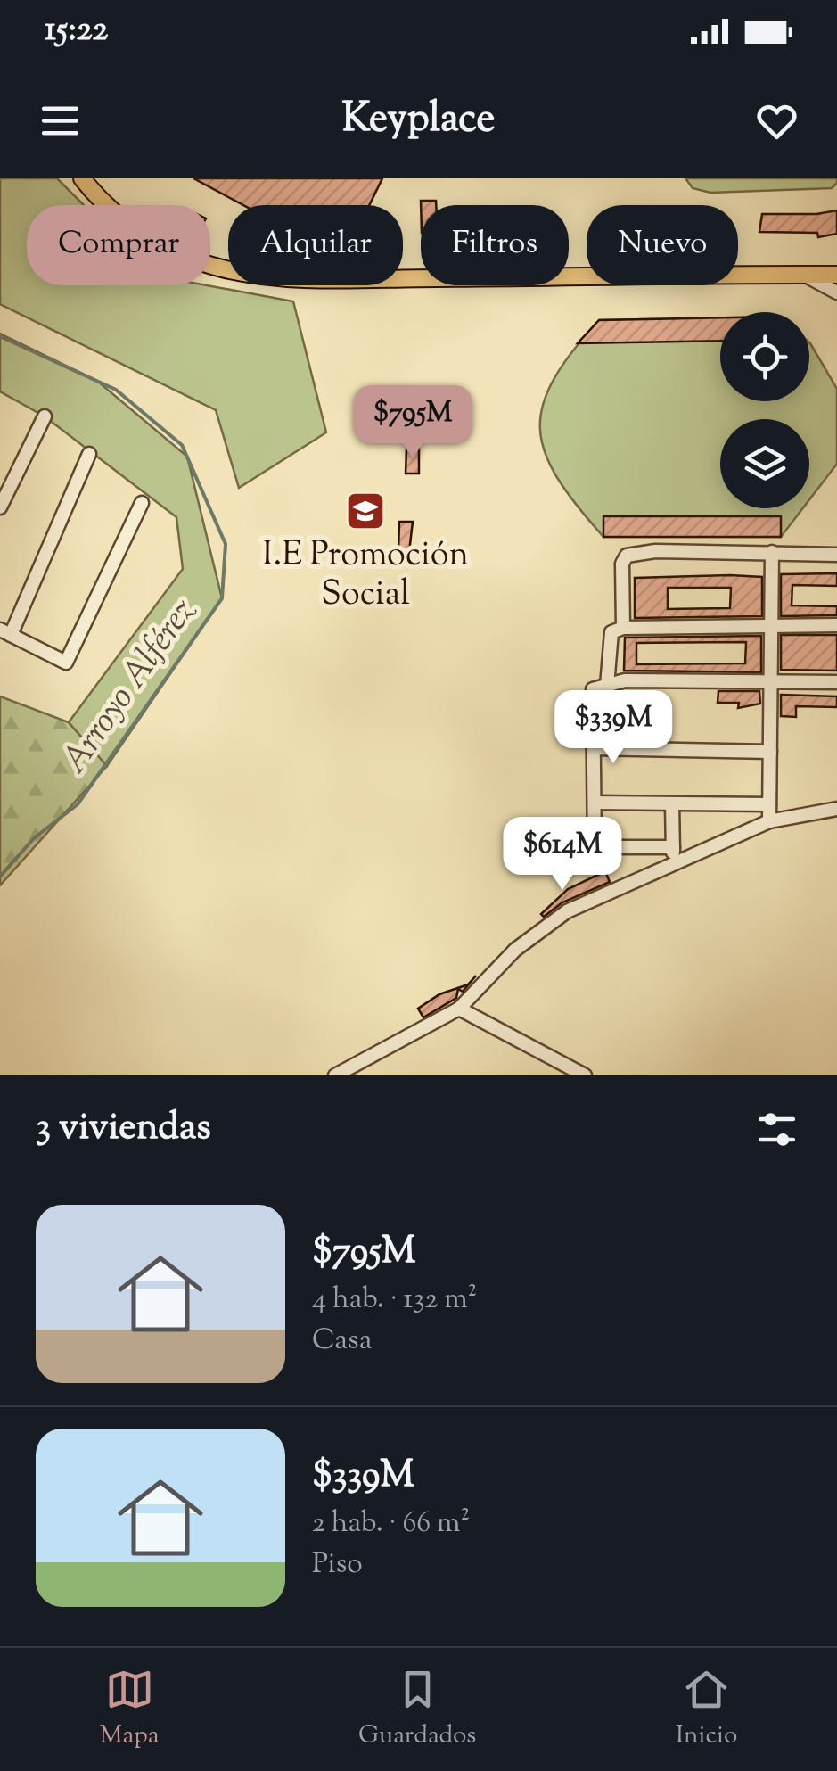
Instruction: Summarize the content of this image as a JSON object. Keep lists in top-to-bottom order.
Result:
{
  "water": ["Arroyo Alférez"],
  "places": {
    "school or university": ["I.E Promoción Social"]
  },
  "page": {
    "status": "15:22",
    "header": "Keyplace",
    "chip": [
      "Comprar",
      "Alquilar",
      "Filtros",
      "Nuevo"
    ],
    "price": ["$795M", "$339M", "$614M"],
    "heading": "3 viviendas",
    "list": [
      {
        "name": "$795M",
        "note": "4 hab. · 132 m² · Casa"
      },
      {
        "name": "$339M",
        "note": "2 hab. · 66 m² · Piso"
      }
    ],
    "tabs": ["Mapa", "Guardados", "Inicio"]
  }
}
